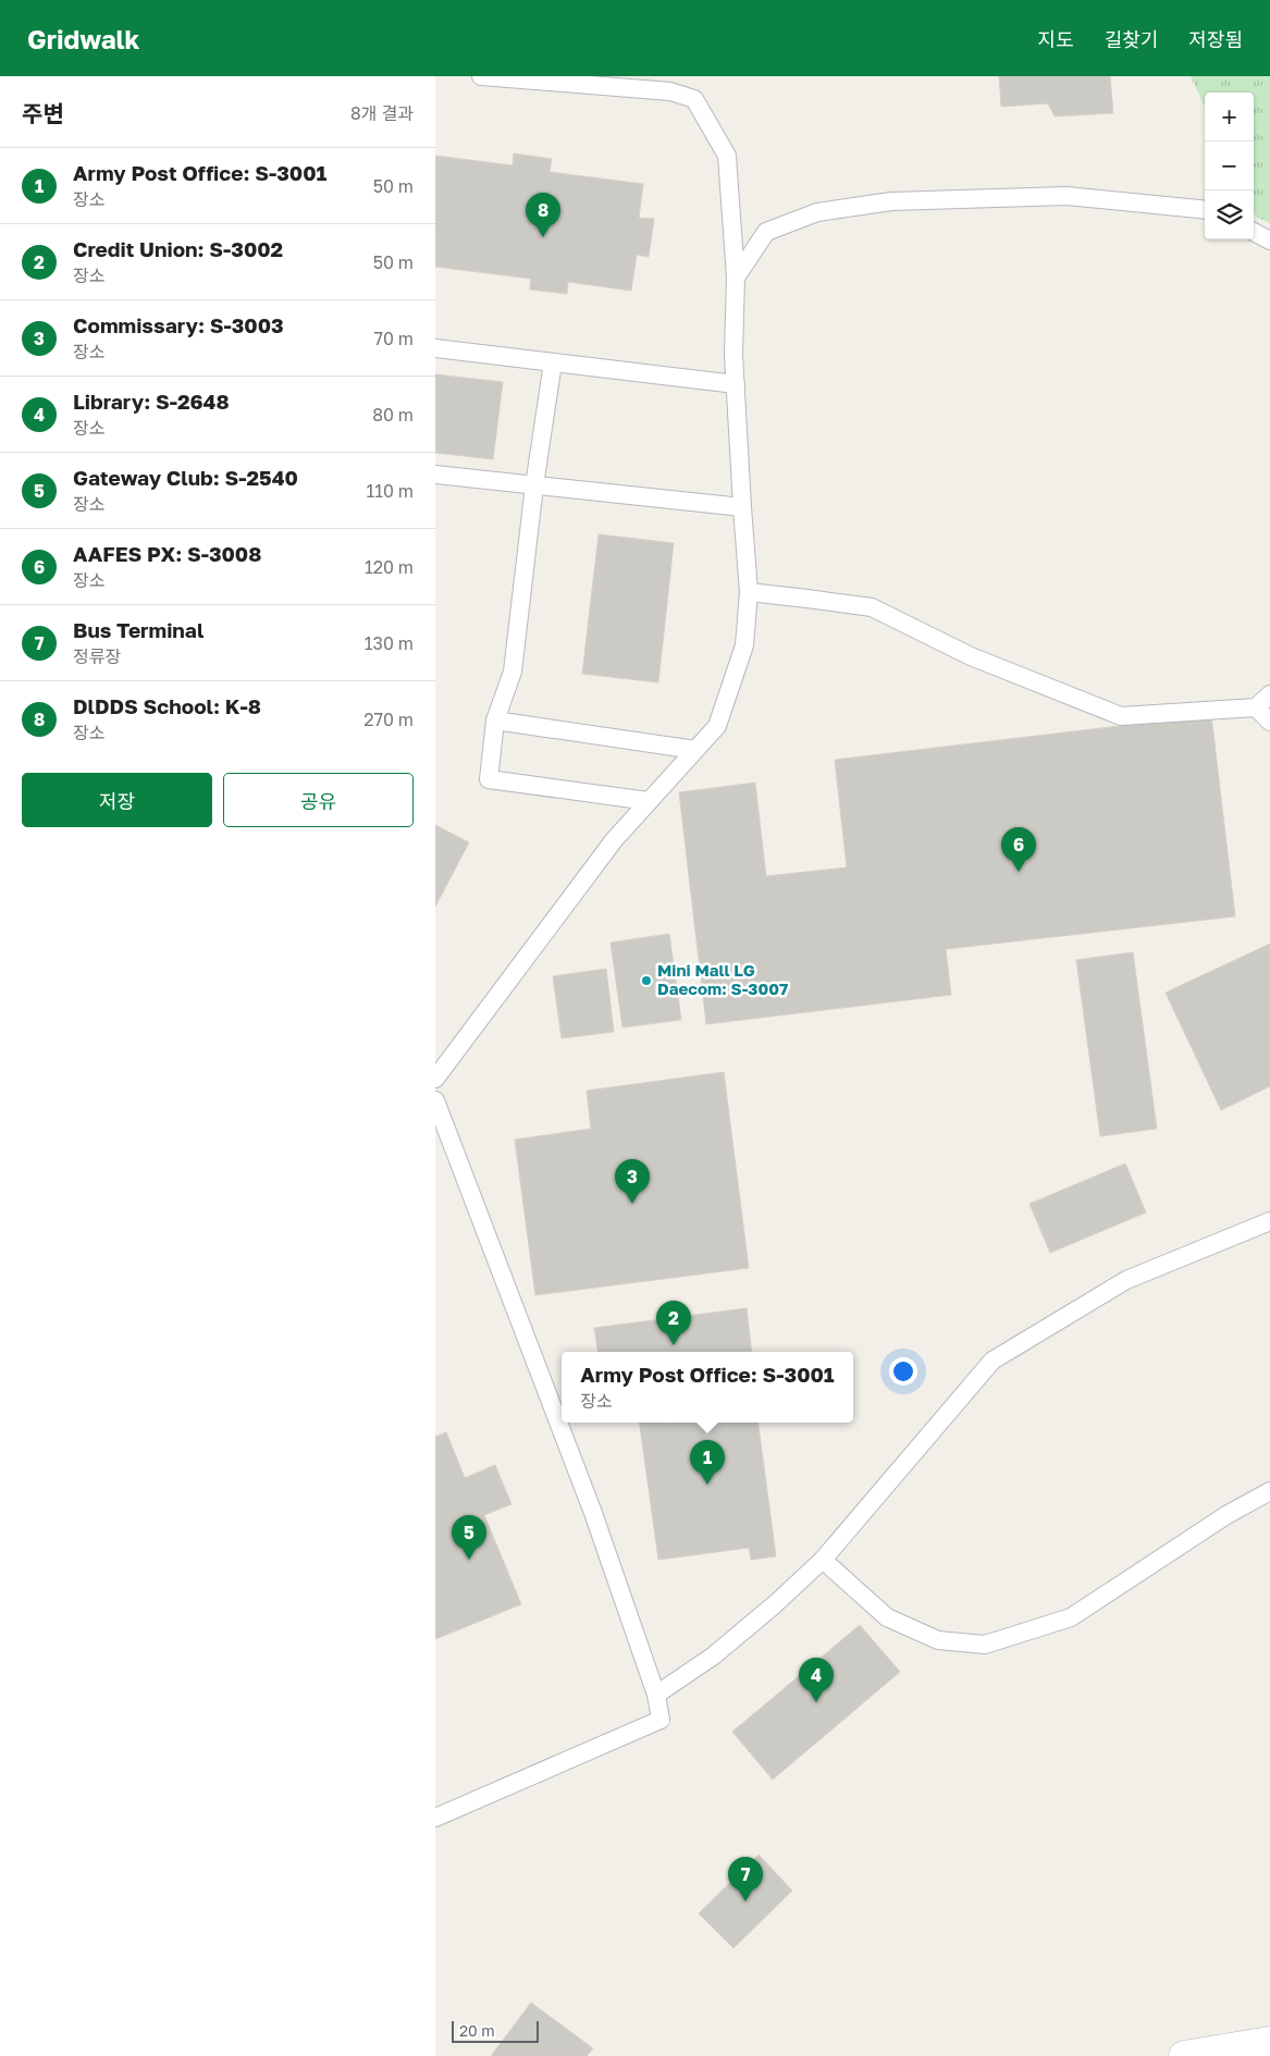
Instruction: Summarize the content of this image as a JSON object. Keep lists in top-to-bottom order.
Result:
{
  "places": ["Mini Mall LG Daecom: S-3007"],
  "scale_bar": "20 m",
  "page": {
    "header": "Gridwalk",
    "nav": ["지도", "길찾기", "저장됨"],
    "heading": ["주변", "8개 결과"],
    "map_buttons": ["+", "−"],
    "list": [
      {
        "mark": "1",
        "name": "Army Post Office: S-3001",
        "note": "장소",
        "value": "50 m"
      },
      {
        "mark": "2",
        "name": "Credit Union: S-3002",
        "note": "장소",
        "value": "50 m"
      },
      {
        "mark": "3",
        "name": "Commissary: S-3003",
        "note": "장소",
        "value": "70 m"
      },
      {
        "mark": "4",
        "name": "Library: S-2648",
        "note": "장소",
        "value": "80 m"
      },
      {
        "mark": "5",
        "name": "Gateway Club: S-2540",
        "note": "장소",
        "value": "110 m"
      },
      {
        "mark": "6",
        "name": "AAFES PX: S-3008",
        "note": "장소",
        "value": "120 m"
      },
      {
        "mark": "7",
        "name": "Bus Terminal",
        "note": "정류장",
        "value": "130 m"
      },
      {
        "mark": "8",
        "name": "DlDDS School: K-8",
        "note": "장소",
        "value": "270 m"
      }
    ],
    "pins": [
      "8",
      "6",
      "3",
      "2",
      "1",
      "5",
      "4",
      "7"
    ],
    "buttons": ["저장", "공유"],
    "popup": ["Army Post Office: S-3001", "장소"],
    "scale": "20 m"
  }
}
